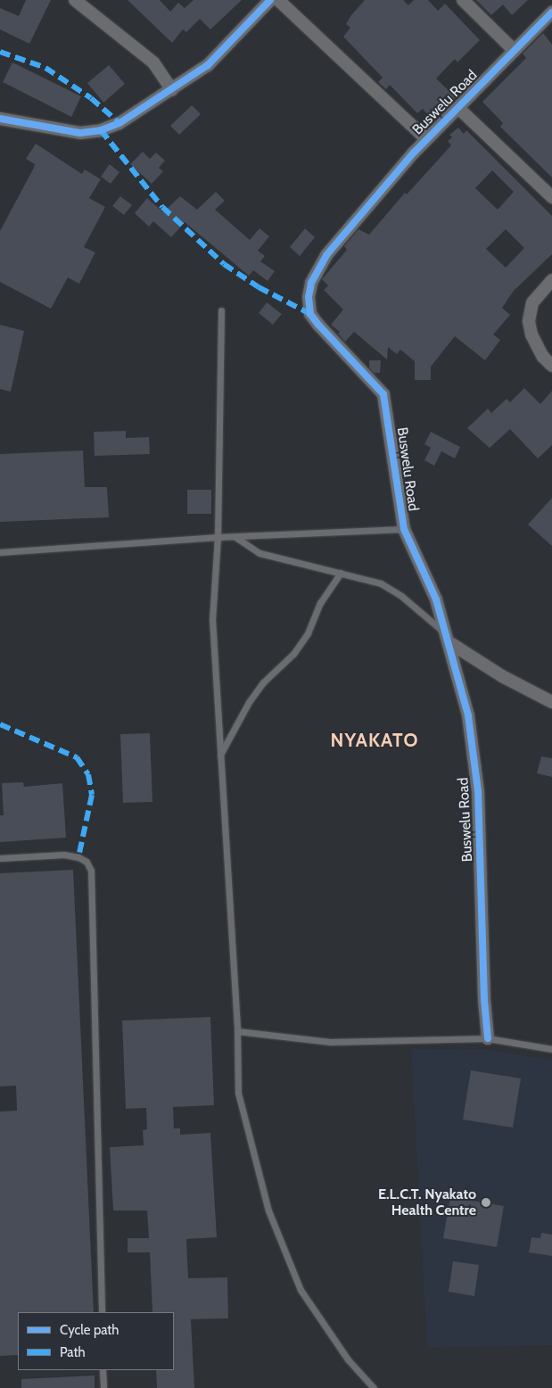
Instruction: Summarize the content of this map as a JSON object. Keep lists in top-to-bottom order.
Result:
{
  "streets": {
    "street": ["Buswelu Road"]
  },
  "districts": ["NYAKATO"],
  "places": ["E.L.C.T. Nyakato Health Centre"],
  "legend": ["Cycle path", "Path"]
}
